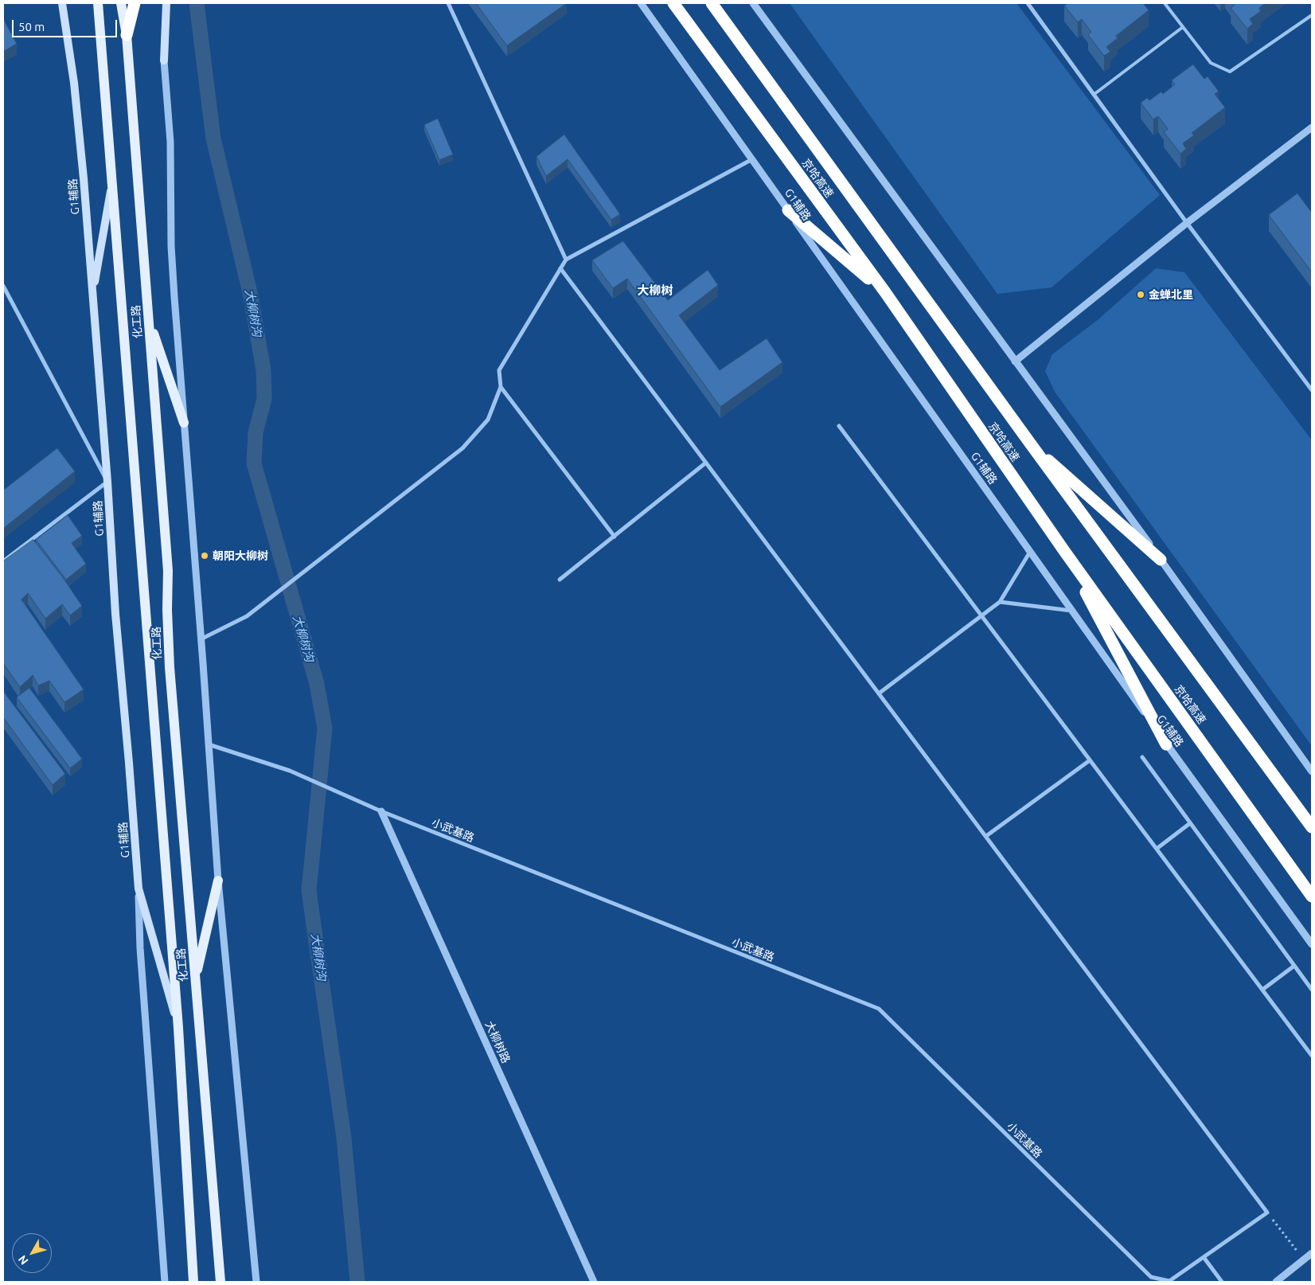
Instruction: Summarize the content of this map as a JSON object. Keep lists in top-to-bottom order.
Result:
{
  "streets": {
    "highway": ["京哈高速"],
    "main road": ["G1辅路", "化工路"],
    "street": ["小武基路", "大柳树路"]
  },
  "crossings": [
    ["G1辅路", "化工路"],
    ["小武基路", "大柳树路"]
  ],
  "districts": ["大柳树"],
  "water": ["大柳树沟"],
  "places": ["金蝉北里", "朝阳大柳树"],
  "scale_bar": "50 m",
  "north": "bottom left"
}
